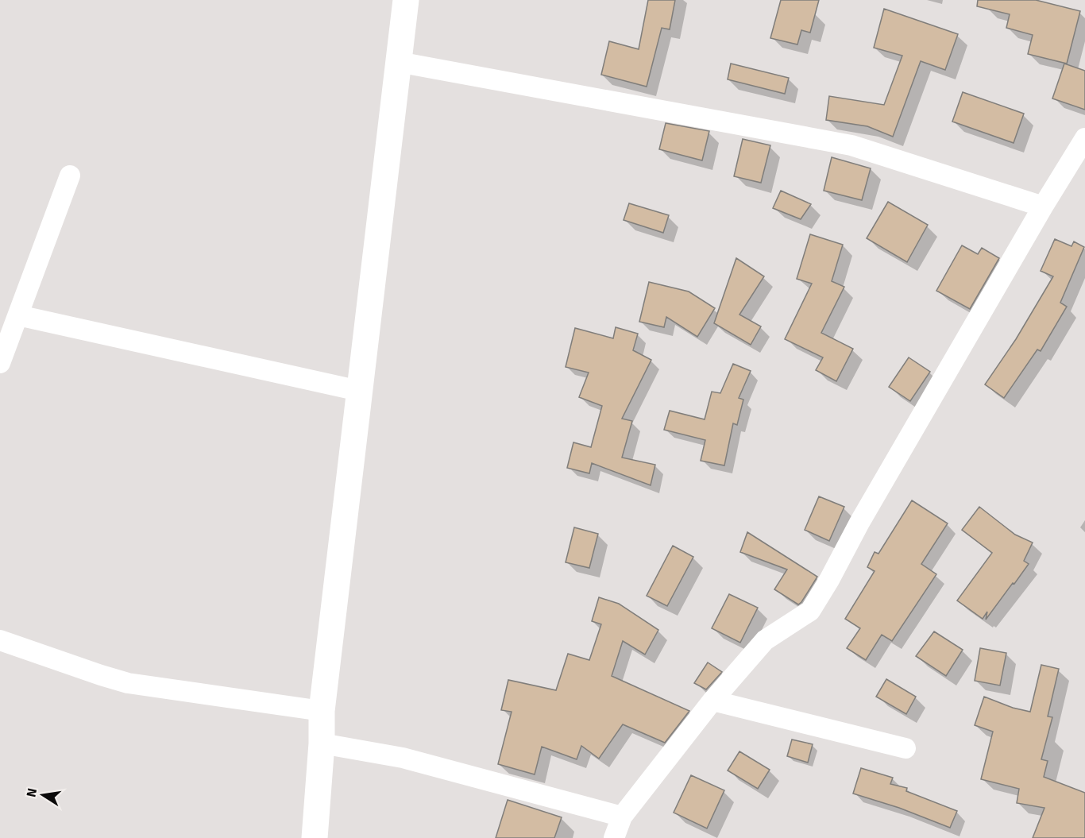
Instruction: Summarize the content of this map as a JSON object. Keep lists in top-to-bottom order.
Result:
{
  "north": "left"
}
